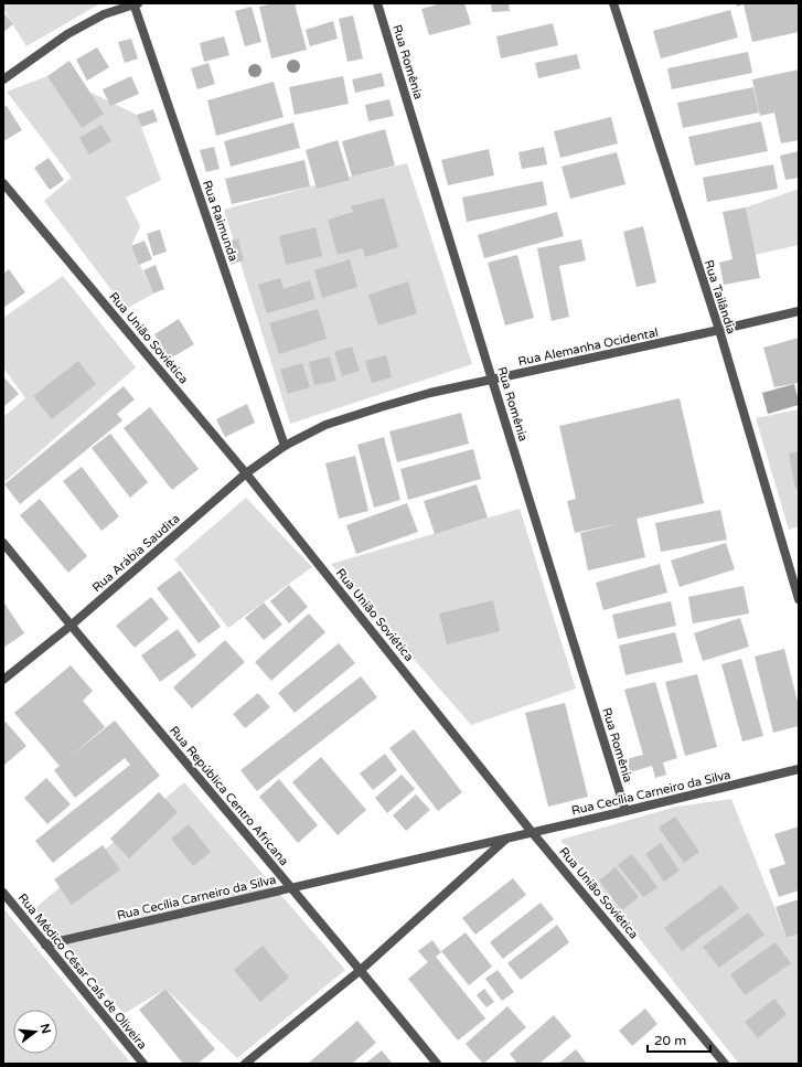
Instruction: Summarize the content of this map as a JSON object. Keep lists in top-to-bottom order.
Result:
{
  "streets": {
    "street": [
      "Rua Romênia",
      "Rua Raimunda",
      "Rua Tailândia",
      "Rua União Soviética",
      "Rua Alemanha Ocidental",
      "Rua Arábia Saudita",
      "Rua Cecília Carneiro da Silva",
      "Rua República Centro Africana",
      "Rua Médico César Cals de Oliveira"
    ]
  },
  "crossings": [
    ["Rua Romênia", "Rua Alemanha Ocidental"],
    ["Rua Romênia", "Rua Cecília Carneiro da Silva"],
    ["Rua Raimunda", "Rua Alemanha Ocidental"],
    ["Rua Raimunda", "Rua Arábia Saudita"],
    ["Rua Tailândia", "Rua Alemanha Ocidental"],
    ["Rua União Soviética", "Rua Arábia Saudita"],
    ["Rua União Soviética", "Rua Cecília Carneiro da Silva"],
    ["Rua Alemanha Ocidental", "Rua Arábia Saudita"],
    ["Rua Arábia Saudita", "Rua República Centro Africana"],
    ["Rua Cecília Carneiro da Silva", "Rua República Centro Africana"],
    ["Rua Cecília Carneiro da Silva", "Rua Médico César Cals de Oliveira"]
  ],
  "scale_bar": "20 m",
  "north": "right"
}
